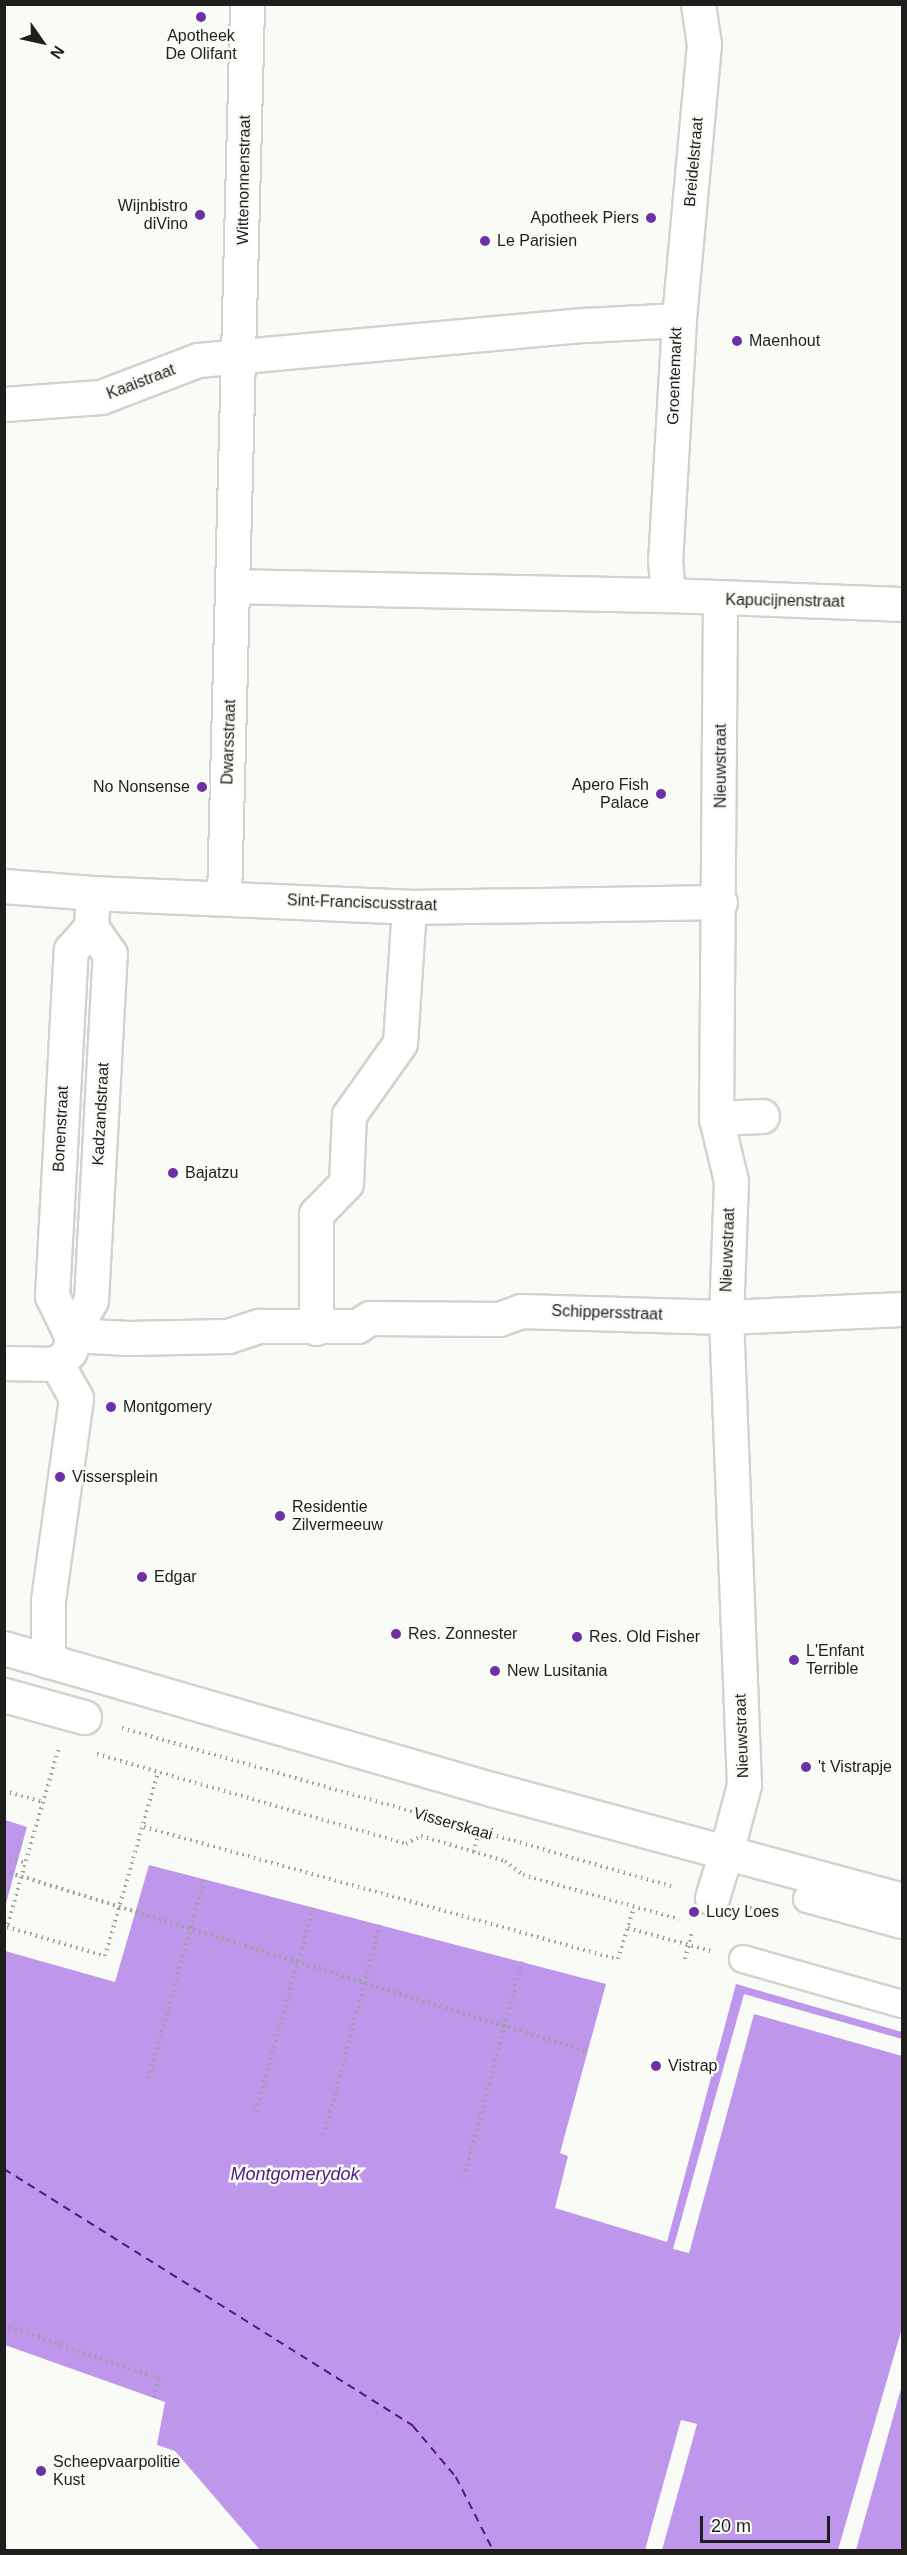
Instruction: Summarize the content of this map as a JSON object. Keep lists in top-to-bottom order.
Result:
{
  "streets": {
    "street": [
      "Breidelstraat",
      "Wittenonnenstraat",
      "Groentemarkt",
      "Kaaistraat",
      "Kapucijnenstraat",
      "Dwarsstraat",
      "Nieuwstraat",
      "Sint-Franciscusstraat",
      "Kadzandstraat",
      "Schippersstraat"
    ],
    "path": ["Visserskaai"]
  },
  "crossings": [
    ["Breidelstraat", "Groentemarkt"],
    ["Wittenonnenstraat", "Groentemarkt"],
    ["Wittenonnenstraat", "Kaaistraat"],
    ["Groentemarkt", "Kaaistraat"],
    ["Groentemarkt", "Kapucijnenstraat"],
    ["Kapucijnenstraat", "Nieuwstraat"],
    ["Dwarsstraat", "Sint-Franciscusstraat"],
    ["Nieuwstraat", "Sint-Franciscusstraat"],
    ["Nieuwstraat", "Schippersstraat"],
    ["Nieuwstraat", "Visserskaai"],
    ["Sint-Franciscusstraat", "Kadzandstraat"],
    ["Kadzandstraat", "Schippersstraat"]
  ],
  "water": ["Montgomerydok"],
  "places": [
    "Apotheek De Olifant",
    "Wijnbistro diVino",
    "Apotheek Piers",
    "Le Parisien",
    "Maenhout",
    "No Nonsense",
    "Apero Fish Palace",
    "Bajatzu",
    "Montgomery",
    "Vissersplein",
    "Residentie Zilvermeeuw",
    "Edgar",
    "Res. Zonnester",
    "Res. Old Fisher",
    "L'Enfant Terrible",
    "New Lusitania",
    "'t Vistrapje",
    "Lucy Loes",
    "Vistrap",
    "Scheepvaarpolitie Kust"
  ],
  "scale_bar": "20 m",
  "north": "bottom right"
}
